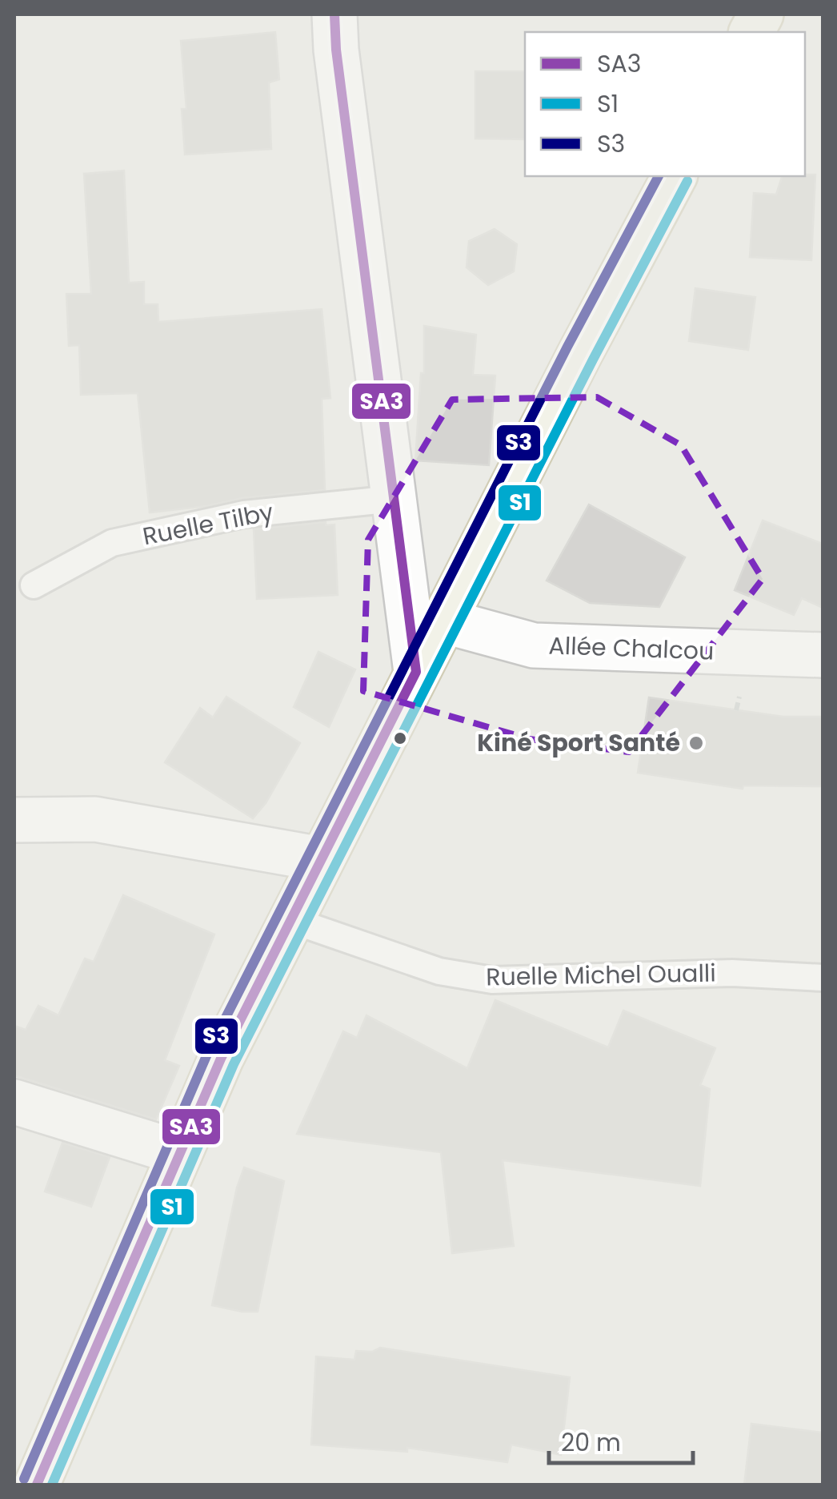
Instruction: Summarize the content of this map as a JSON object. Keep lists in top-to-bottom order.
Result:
{
  "streets": {
    "street": ["Allée Chalcou"],
    "lane": ["Ruelle Tilby", "Ruelle Michel Oualli"]
  },
  "places": ["Kiné Sport Santé"],
  "lines": ["transit line SA3", "transit line S3", "transit line S1"],
  "legend": ["SA3", "S1", "S3"],
  "scale_bar": "20 m"
}
